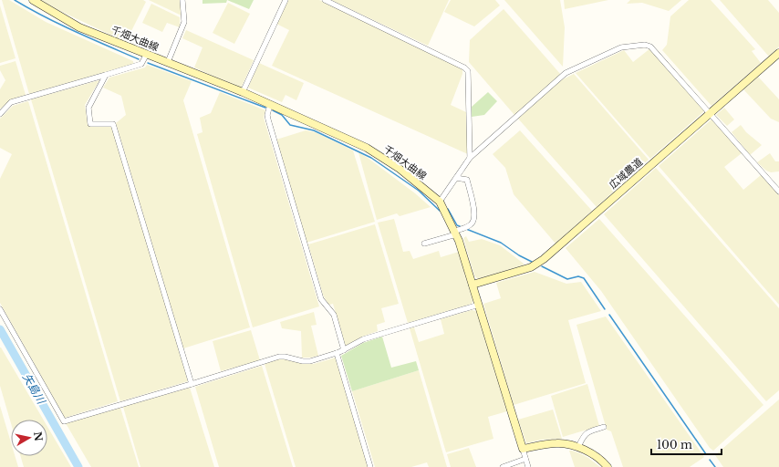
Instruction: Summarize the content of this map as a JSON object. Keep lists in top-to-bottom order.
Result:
{
  "streets": {
    "main road": ["千畑大曲線", "広域農道"]
  },
  "crossings": [
    ["千畑大曲線", "広域農道"]
  ],
  "water": ["矢島川"],
  "scale_bar": "100 m",
  "north": "right"
}
